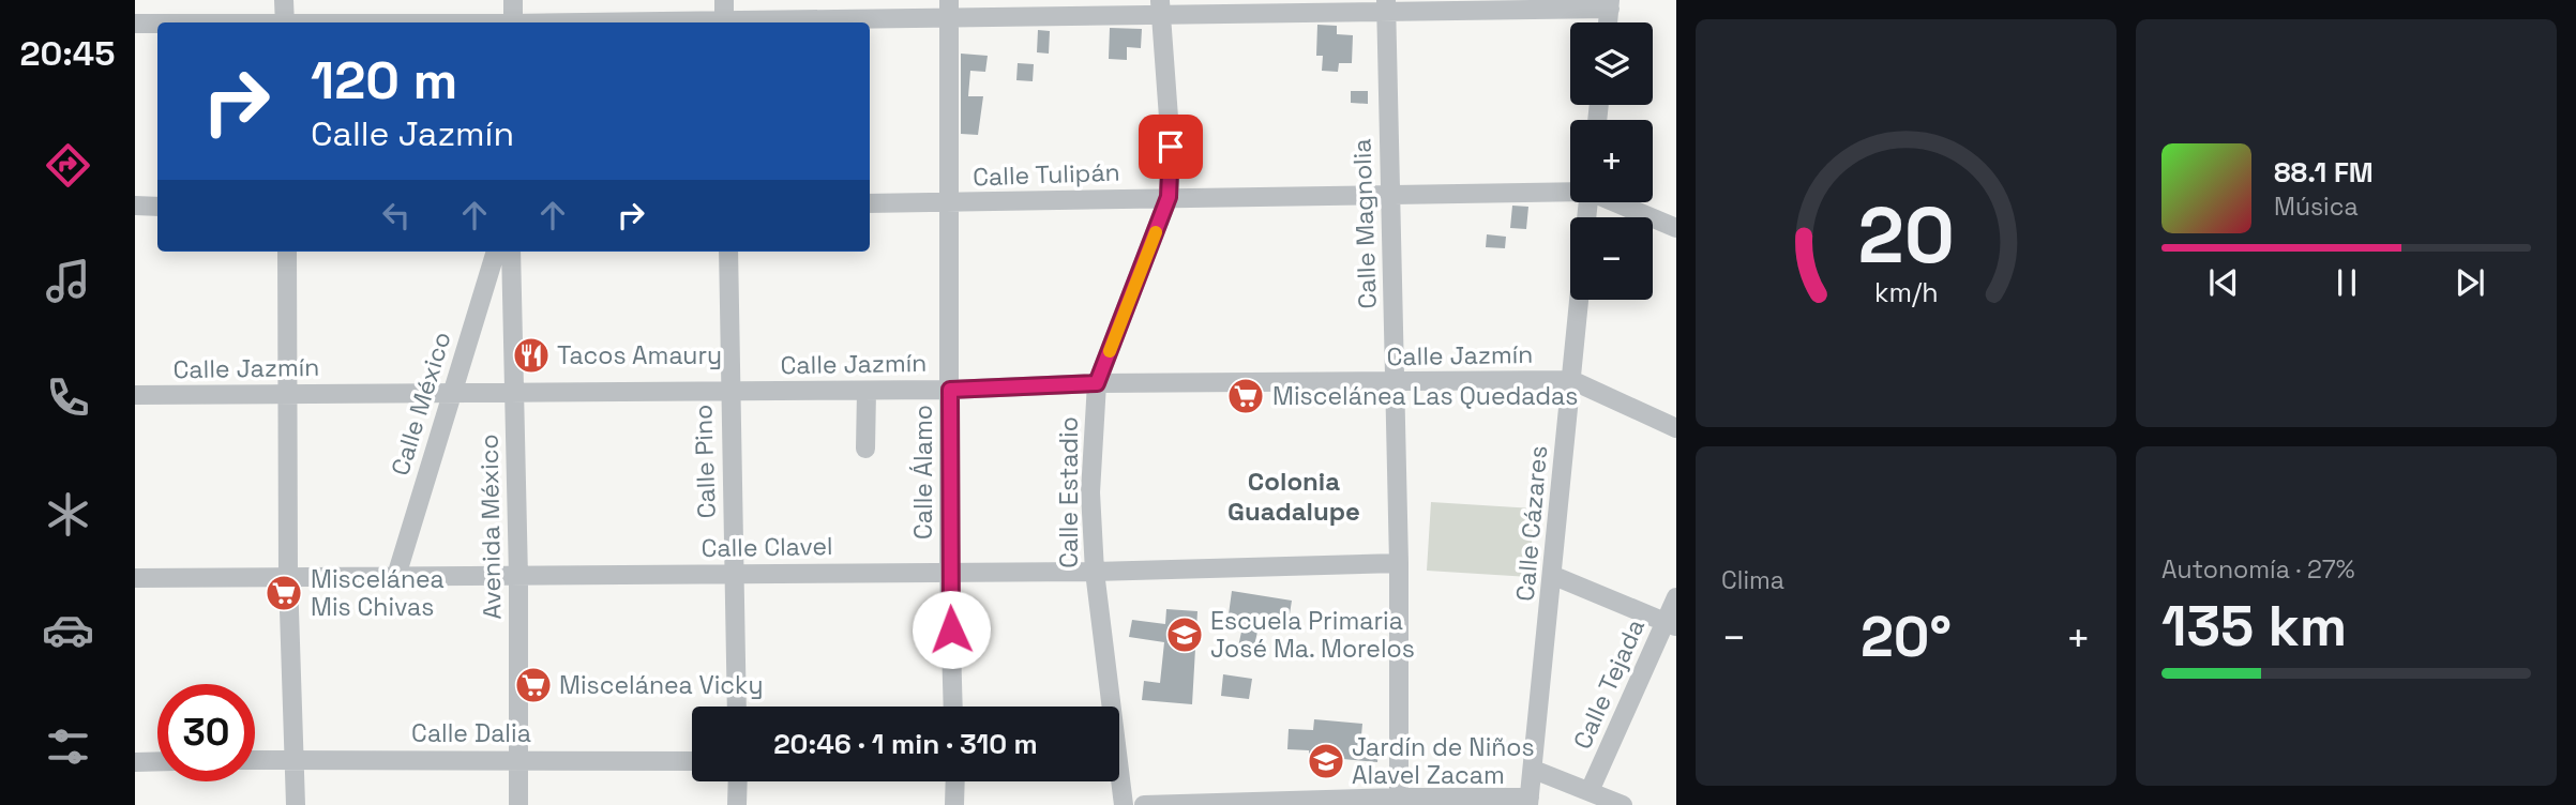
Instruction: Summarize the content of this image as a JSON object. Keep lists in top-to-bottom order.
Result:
{
  "streets": {
    "street": [
      "Calle Tulipán",
      "Calle Magnolia",
      "Calle Jazmín",
      "Calle México",
      "Calle Pino",
      "Calle Álamo",
      "Calle Estadio",
      "Calle Cázares",
      "Avenida México",
      "Calle Clavel",
      "Calle Tejada",
      "Calle Dalia"
    ]
  },
  "crossings": [
    ["Calle Tulipán", "Calle Magnolia"],
    ["Calle Tulipán", "Calle Álamo"],
    ["Calle Tulipán", "Calle Estadio"],
    ["Calle Magnolia", "Calle Jazmín"],
    ["Calle Magnolia", "Calle Clavel"],
    ["Calle Jazmín", "Calle México"],
    ["Calle Jazmín", "Calle Pino"],
    ["Calle Jazmín", "Calle Álamo"],
    ["Calle Jazmín", "Calle Estadio"],
    ["Calle Jazmín", "Calle Cázares"],
    ["Calle Jazmín", "Avenida México"],
    ["Calle México", "Calle Clavel"],
    ["Calle Pino", "Calle Clavel"],
    ["Calle Álamo", "Calle Clavel"],
    ["Calle Estadio", "Calle Clavel"],
    ["Avenida México", "Calle Clavel"],
    ["Avenida México", "Calle Dalia"]
  ],
  "districts": ["Colonia Guadalupe"],
  "places": {
    "restaurant": ["Tacos Amaury"],
    "supermarket": ["Miscelánea Las Quedadas", "Miscelánea Mis Chivas", "Miscelánea Vicky"],
    "school or university": ["Escuela Primaria José Ma. Morelos", "Jardín de Niños Alavel Zacam"]
  },
  "page": {
    "tabs": "20:45",
    "map_buttons": ["+", "−"],
    "turn": ["120 m", "Calle Jazmín"],
    "song": ["88.1 FM", "Música"],
    "tile": [
      "Clima",
      ["Autonomía · 27%", "135 km"]
    ],
    "heat": ["−", "20°", "+"],
    "limit": "30",
    "trip": "20:46 · 1 min · 310 m",
    "gauge": ["20", "km/h"]
  }
}
